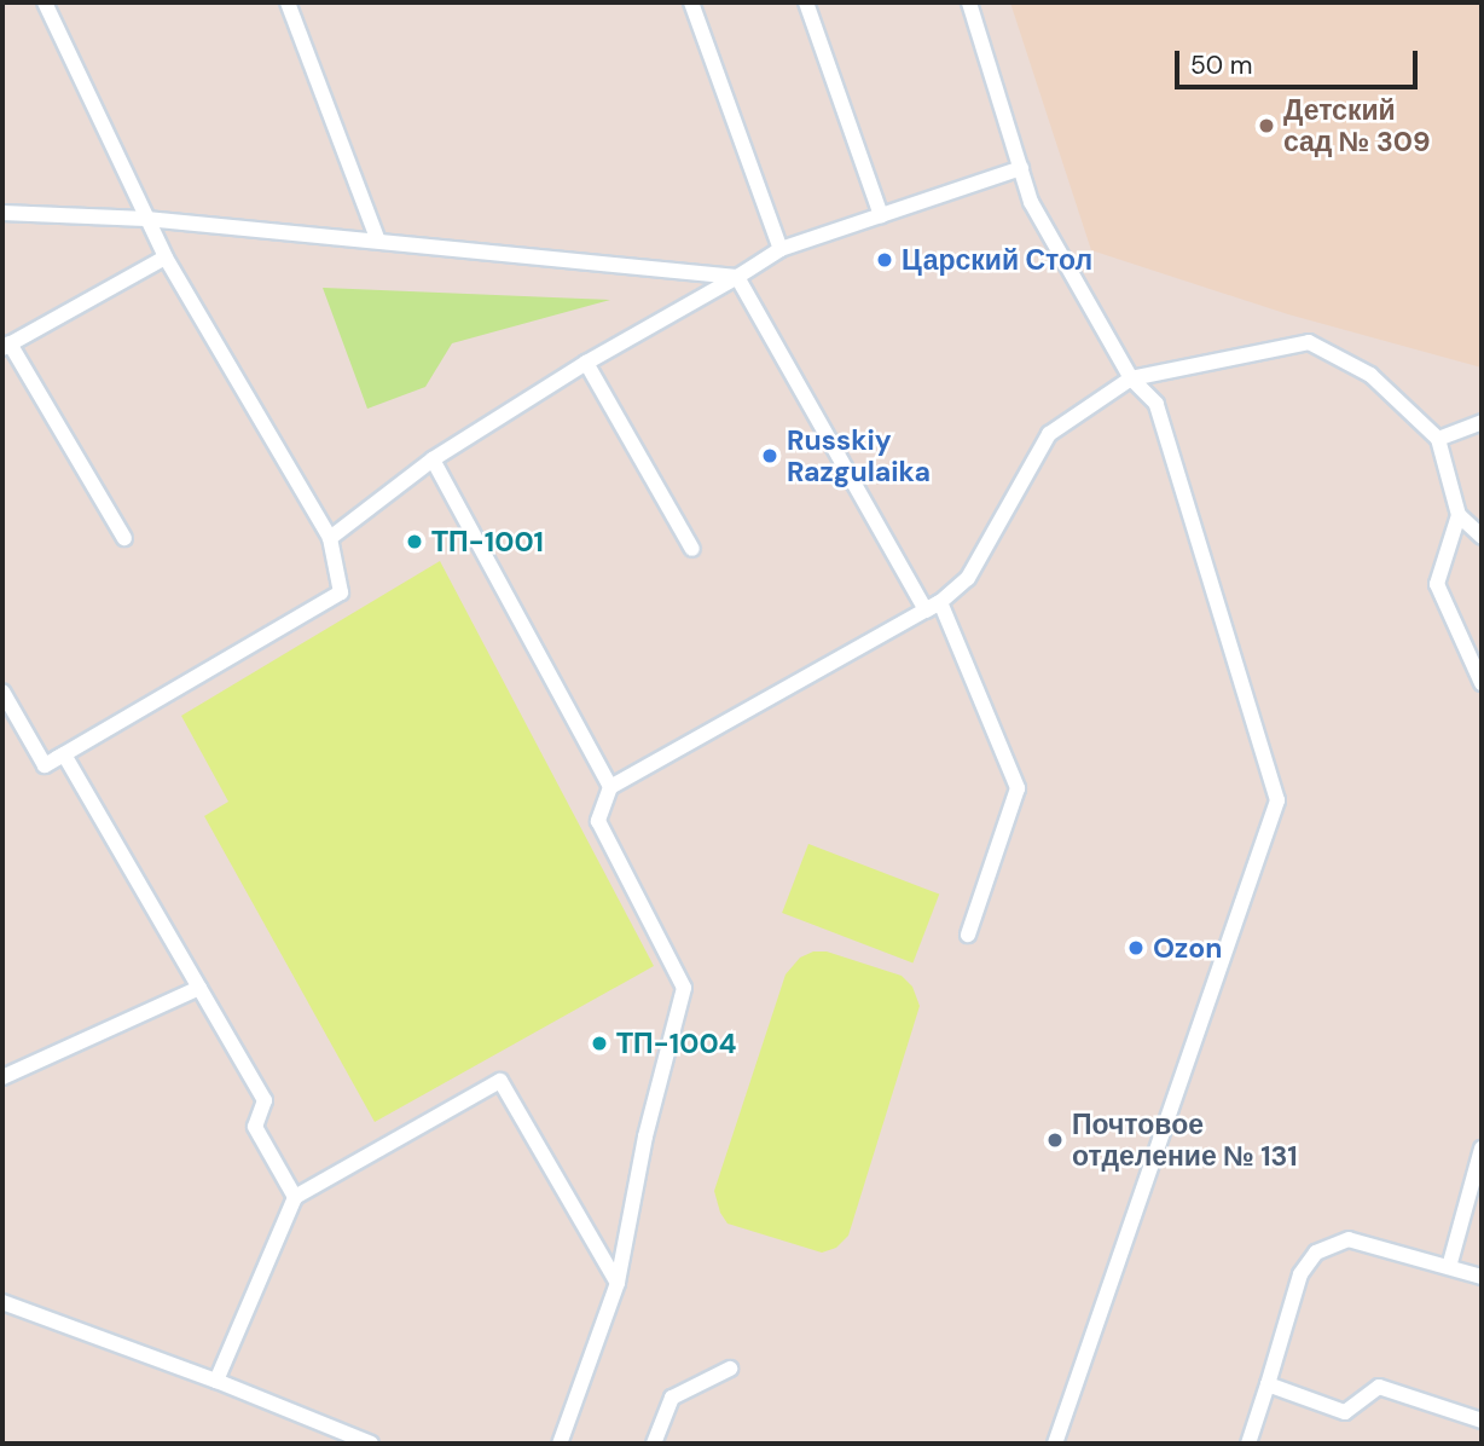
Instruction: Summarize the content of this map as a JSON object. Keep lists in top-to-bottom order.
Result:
{
  "places": [
    "Детский сад № 309",
    "Царский Стол",
    "Russkiy Razgulaika",
    "ТП-1001",
    "Ozon",
    "ТП-1004",
    "Почтовое отделение № 131"
  ],
  "scale_bar": "50 m"
}
